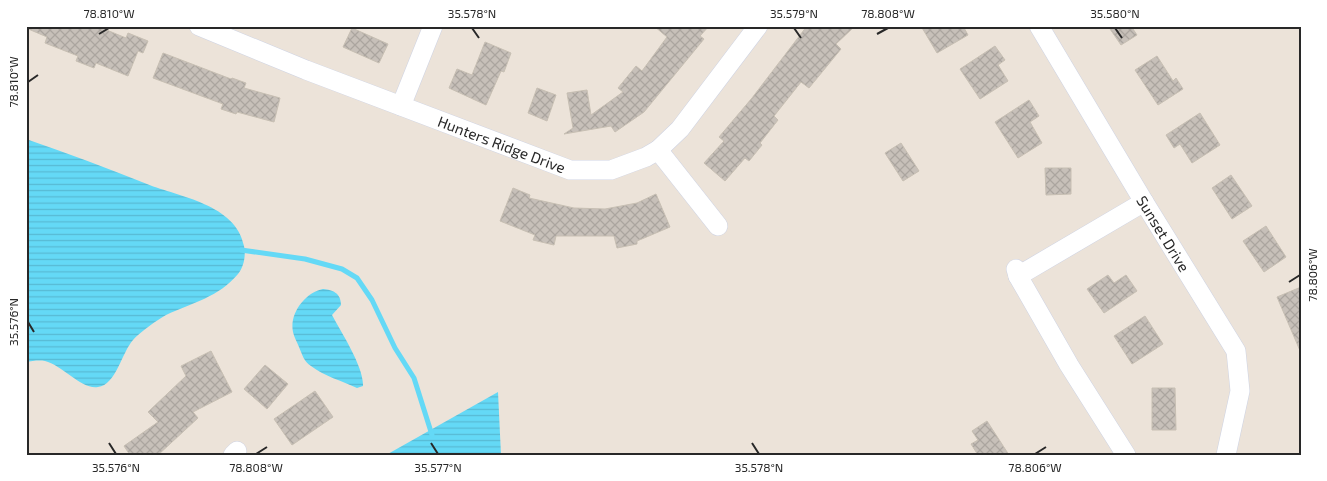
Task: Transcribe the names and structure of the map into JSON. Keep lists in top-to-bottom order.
{
  "streets": {
    "street": ["Hunters Ridge Drive", "Sunset Drive"]
  },
  "coordinates": [
    "78.810°W",
    "35.578°N",
    "35.579°N",
    "78.808°W",
    "35.580°N",
    "78.806°W",
    "35.576°N",
    "35.577°N"
  ]
}
